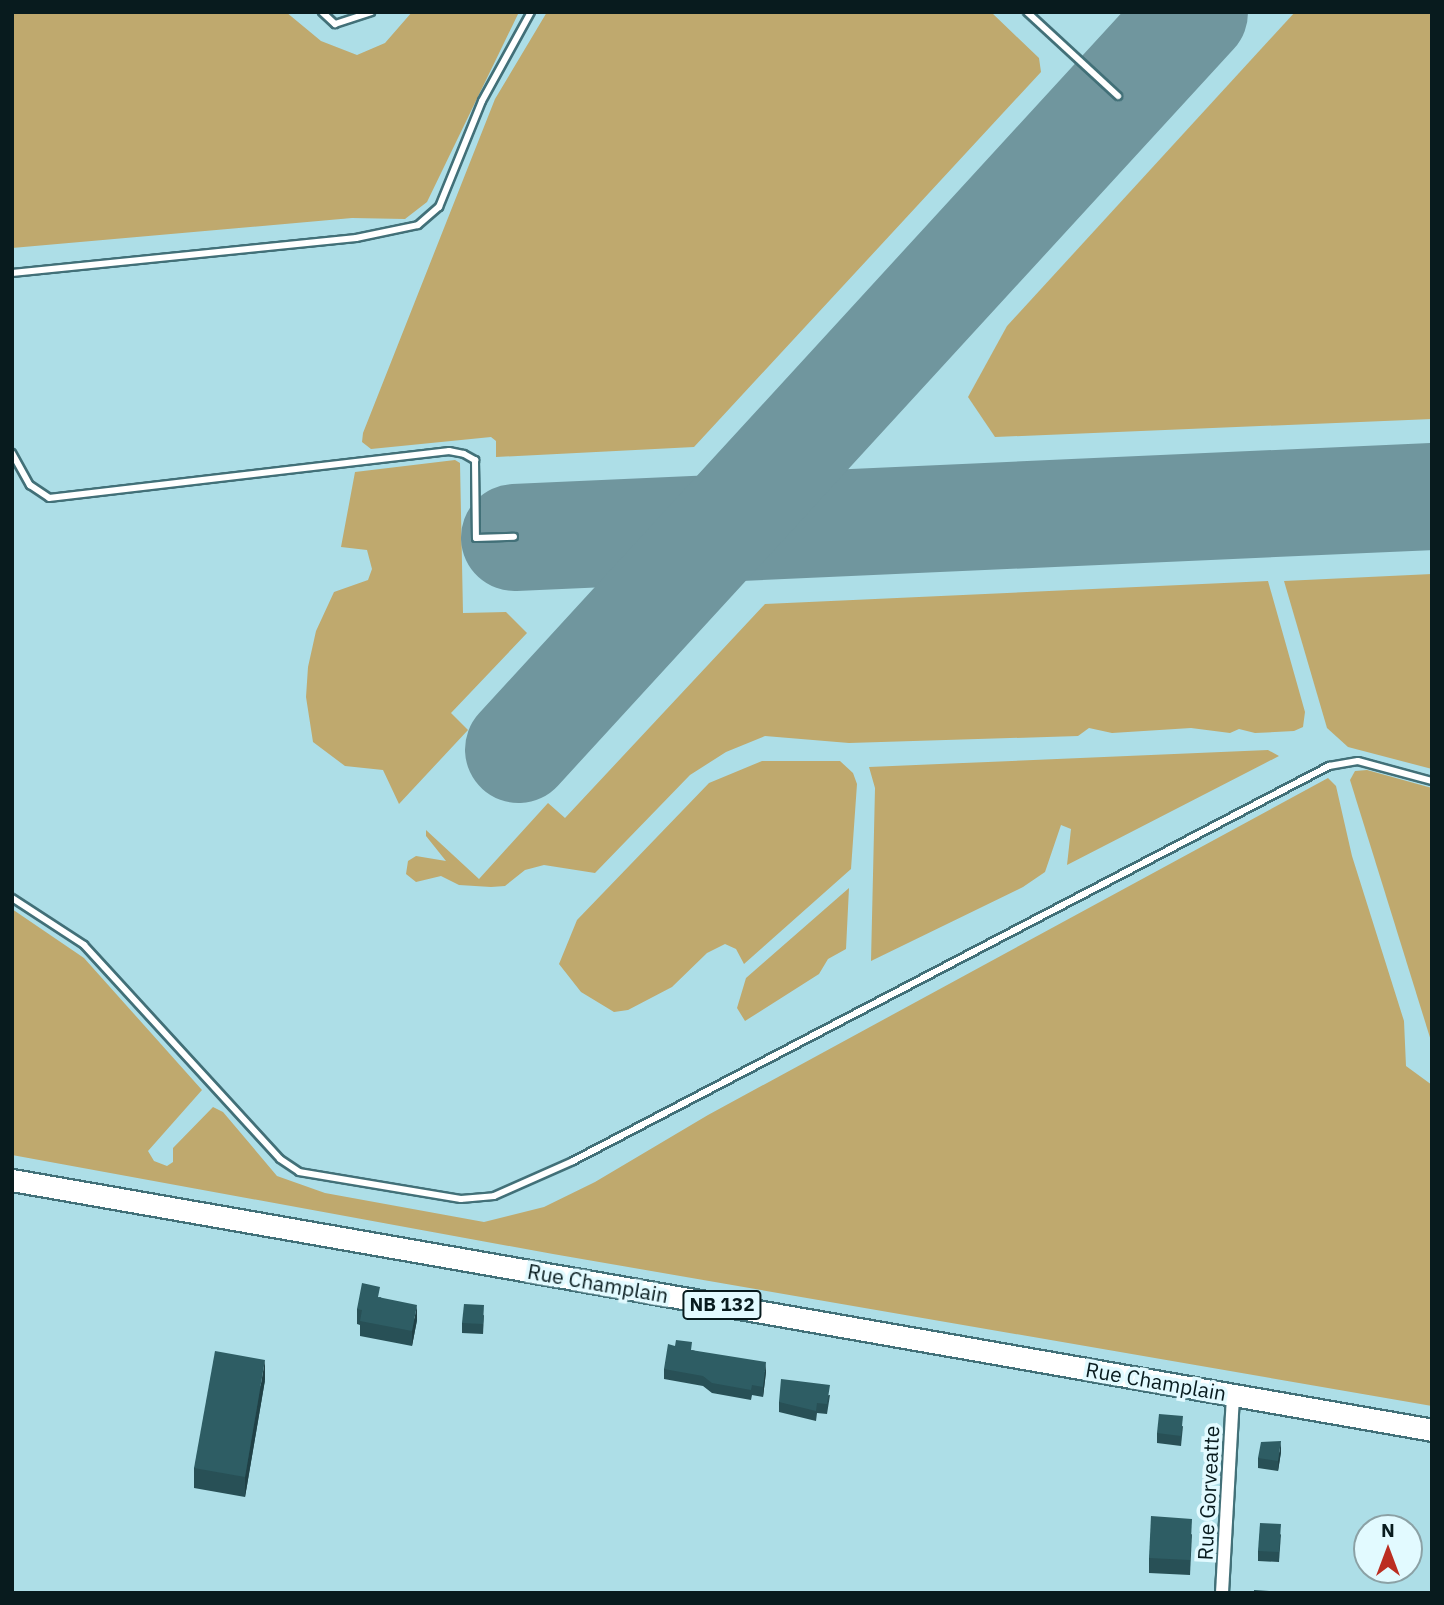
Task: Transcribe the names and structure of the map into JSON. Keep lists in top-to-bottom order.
{
  "streets": {
    "main road": ["Rue Champlain", "NB 132"],
    "street": ["Rue Gorveatte"]
  },
  "crossings": [
    ["Rue Champlain", "Rue Gorveatte"]
  ],
  "north": "top"
}
